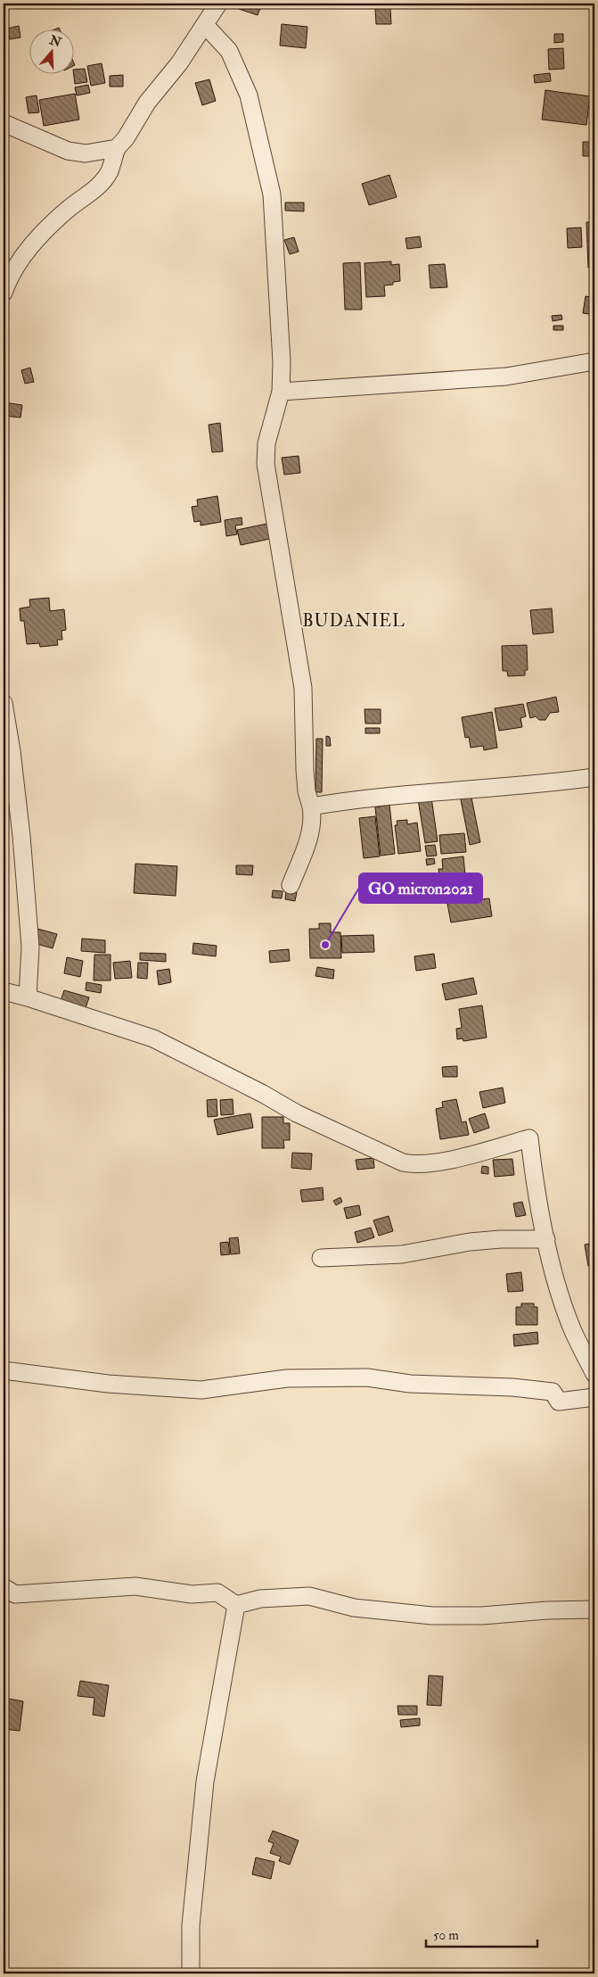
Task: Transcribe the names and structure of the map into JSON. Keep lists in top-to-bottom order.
{
  "districts": ["BUDANIEL"],
  "places": ["GO micron2021"],
  "scale_bar": "50 m",
  "north": "top"
}
